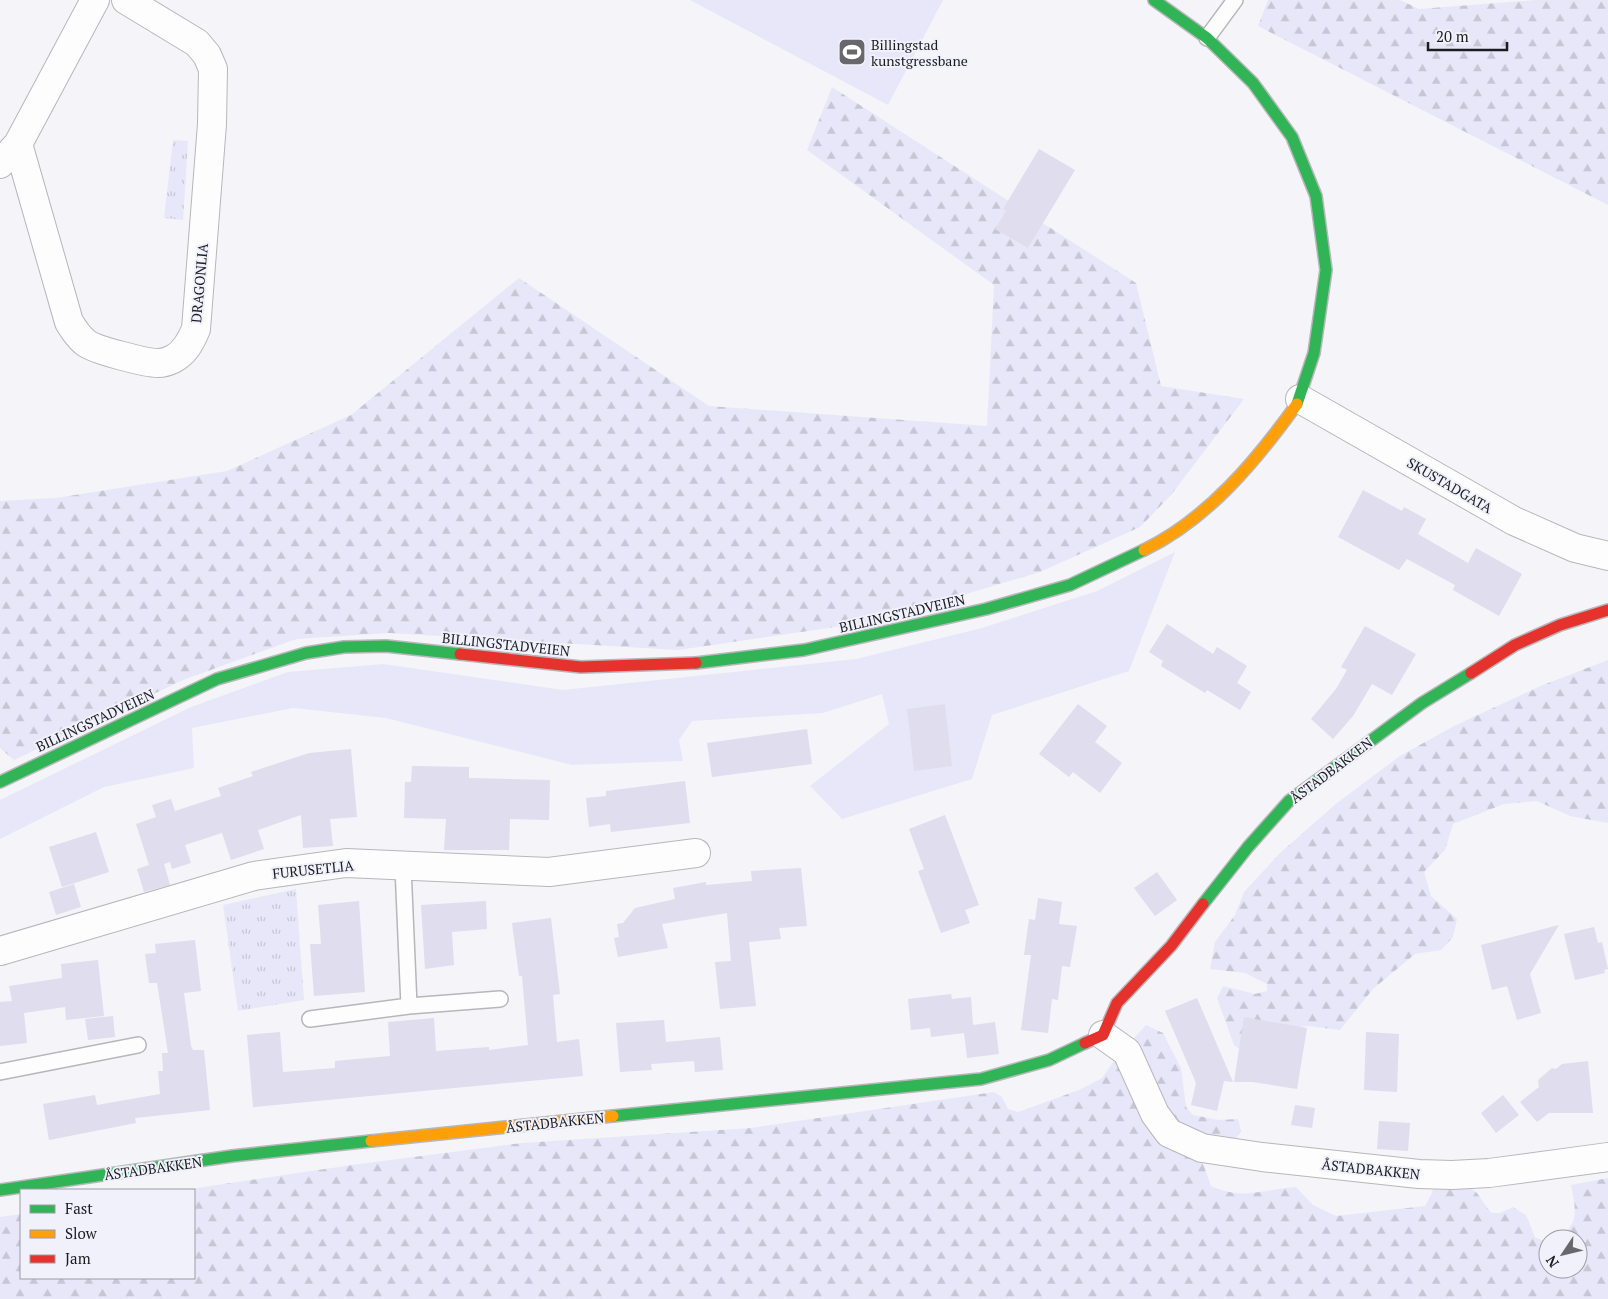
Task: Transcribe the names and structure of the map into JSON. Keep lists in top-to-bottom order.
{
  "streets": {
    "main road": ["BILLINGSTADVEIEN", "ÅSTADBAKKEN"],
    "street": ["DRAGONLIA", "SKUSTADGATA", "FURUSETLIA"]
  },
  "crossings": [
    ["SKUSTADGATA", "BILLINGSTADVEIEN"]
  ],
  "places": {
    "sports": ["Billingstad kunstgressbane"]
  },
  "legend": ["Fast", "Slow", "Jam"],
  "scale_bar": "20 m",
  "north": "bottom left"
}
